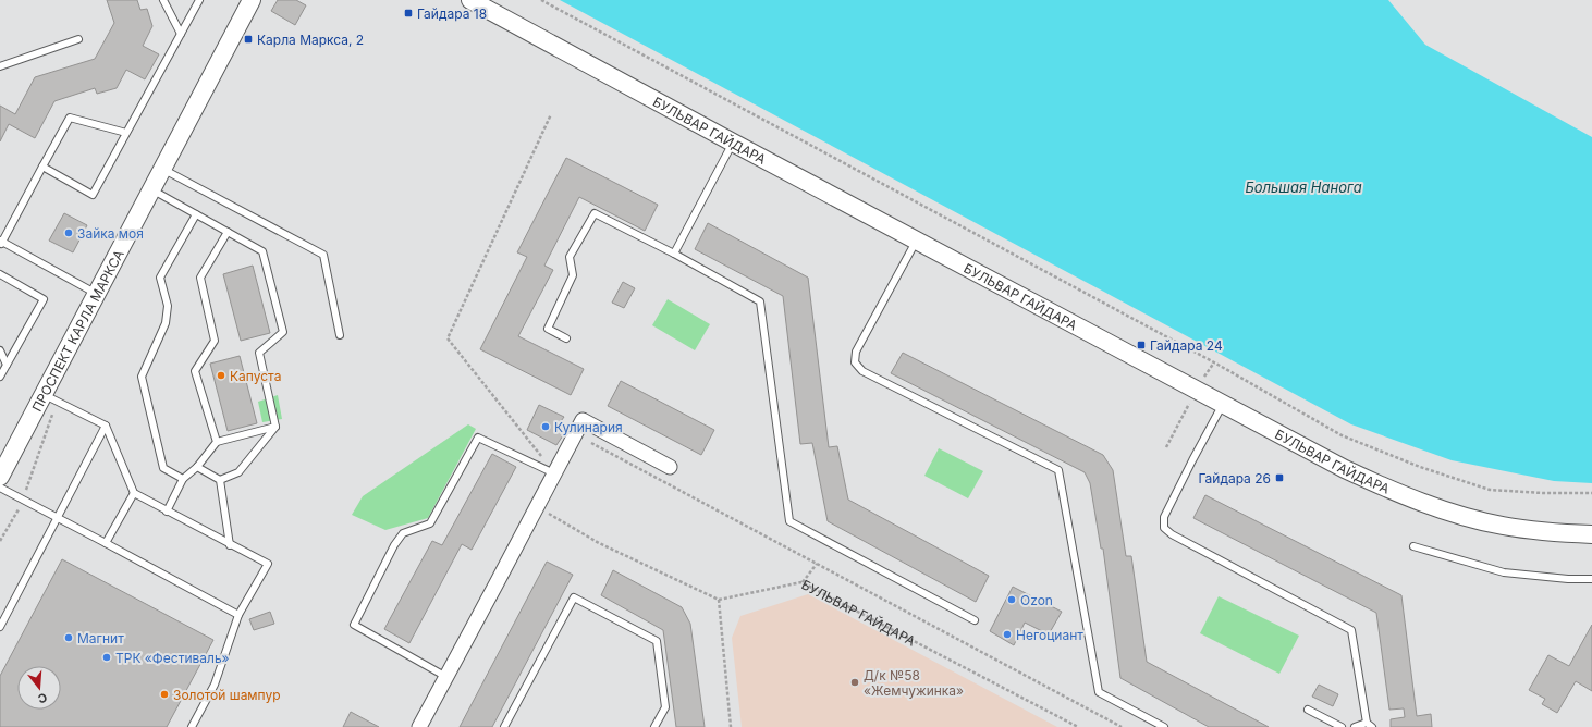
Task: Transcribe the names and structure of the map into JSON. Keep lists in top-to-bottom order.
{
  "streets": {
    "street": ["БУЛЬВАР ГАЙДАРА", "ПРОСПЕКТ КАРЛА МАРКСА"]
  },
  "water": ["Большая Нанога"],
  "places": {
    "transit": [
      "Гайдара 18",
      "Карла Маркса, 2",
      "Гайдара 24",
      "Гайдара 26"
    ],
    "other": [
      "Зайка моя",
      "Капуста",
      "Кулинария",
      "Ozon",
      "Негоциант",
      "Магнит",
      "ТРК «Фестиваль»",
      "Д/к №58 «Жемчужинка»",
      "Золотой шампур"
    ]
  },
  "north": "bottom"
}
